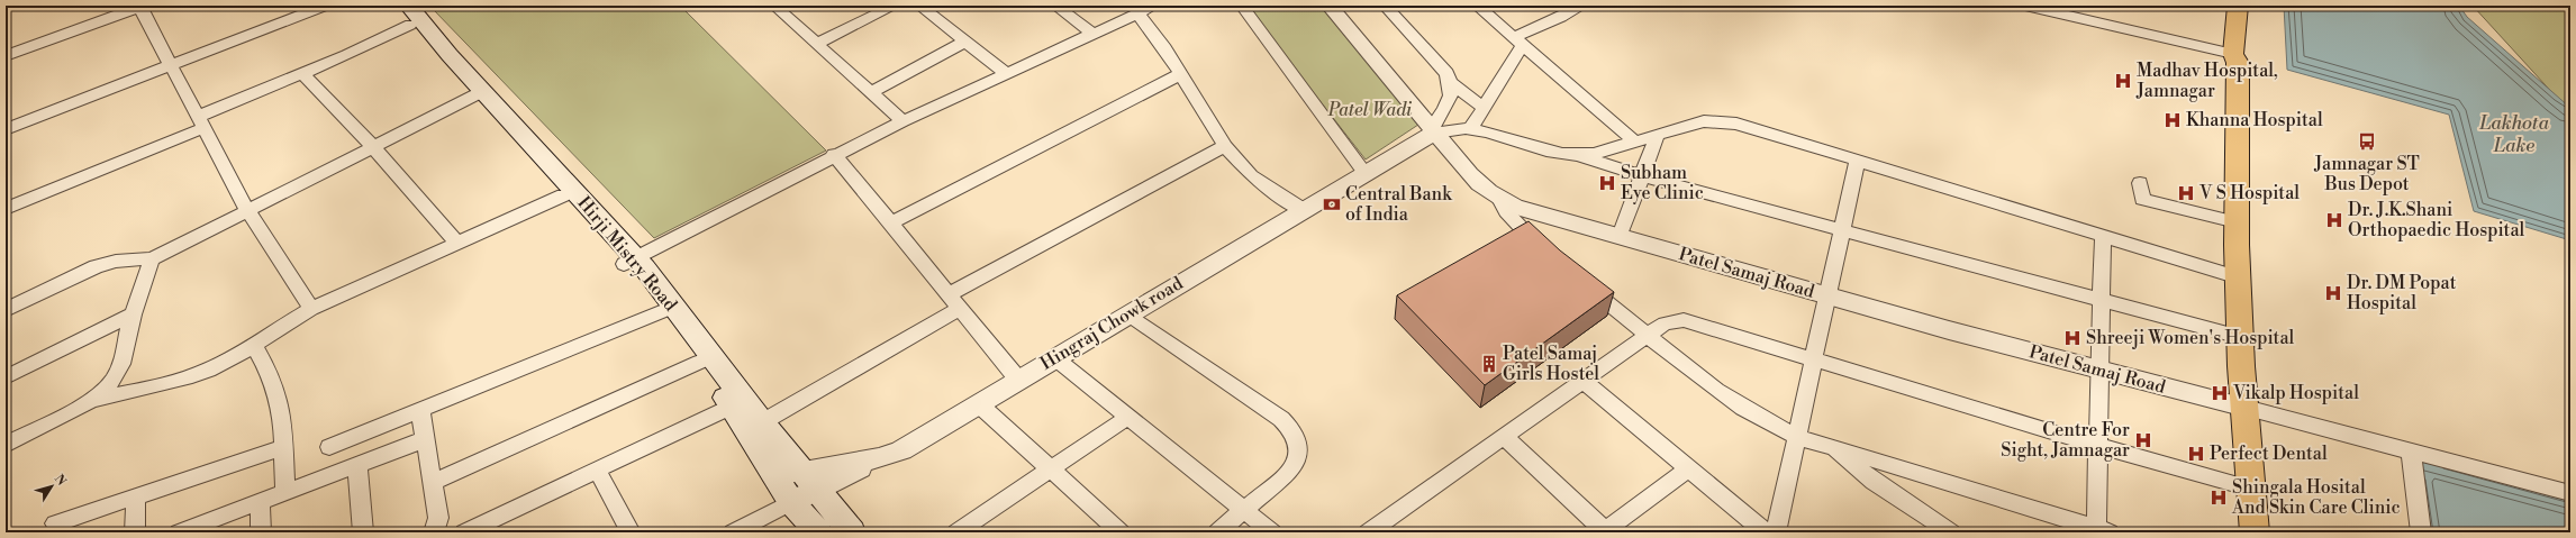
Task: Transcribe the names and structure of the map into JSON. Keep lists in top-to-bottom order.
{
  "streets": {
    "main road": ["Hirji Mistry Road"],
    "street": ["Patel Samaj Road", "Hingraj Chowk road"]
  },
  "crossings": [
    ["Hirji Mistry Road", "Hingraj Chowk road"],
    ["Patel Samaj Road", "Hingraj Chowk road"]
  ],
  "water": ["Lakhota Lake"],
  "parks": ["Patel Wadi"],
  "places": {
    "hospital": [
      "Madhav Hospital, Jamnagar",
      "Khanna Hospital",
      "Subham Eye Clinic",
      "V S Hospital",
      "Dr. J.K.Shani Orthopaedic Hospital",
      "Dr. DM Popat Hospital",
      "Shreeji Women's Hospital",
      "Vikalp Hospital",
      "Centre For Sight, Jamnagar",
      "Perfect Dental",
      "Shingala Hosital And Skin Care Clinic"
    ],
    "bus stop": ["Jamnagar ST Bus Depot"],
    "bank": ["Central Bank of India"],
    "building": ["Patel Samaj Girls Hostel"]
  },
  "north": "top right"
}
